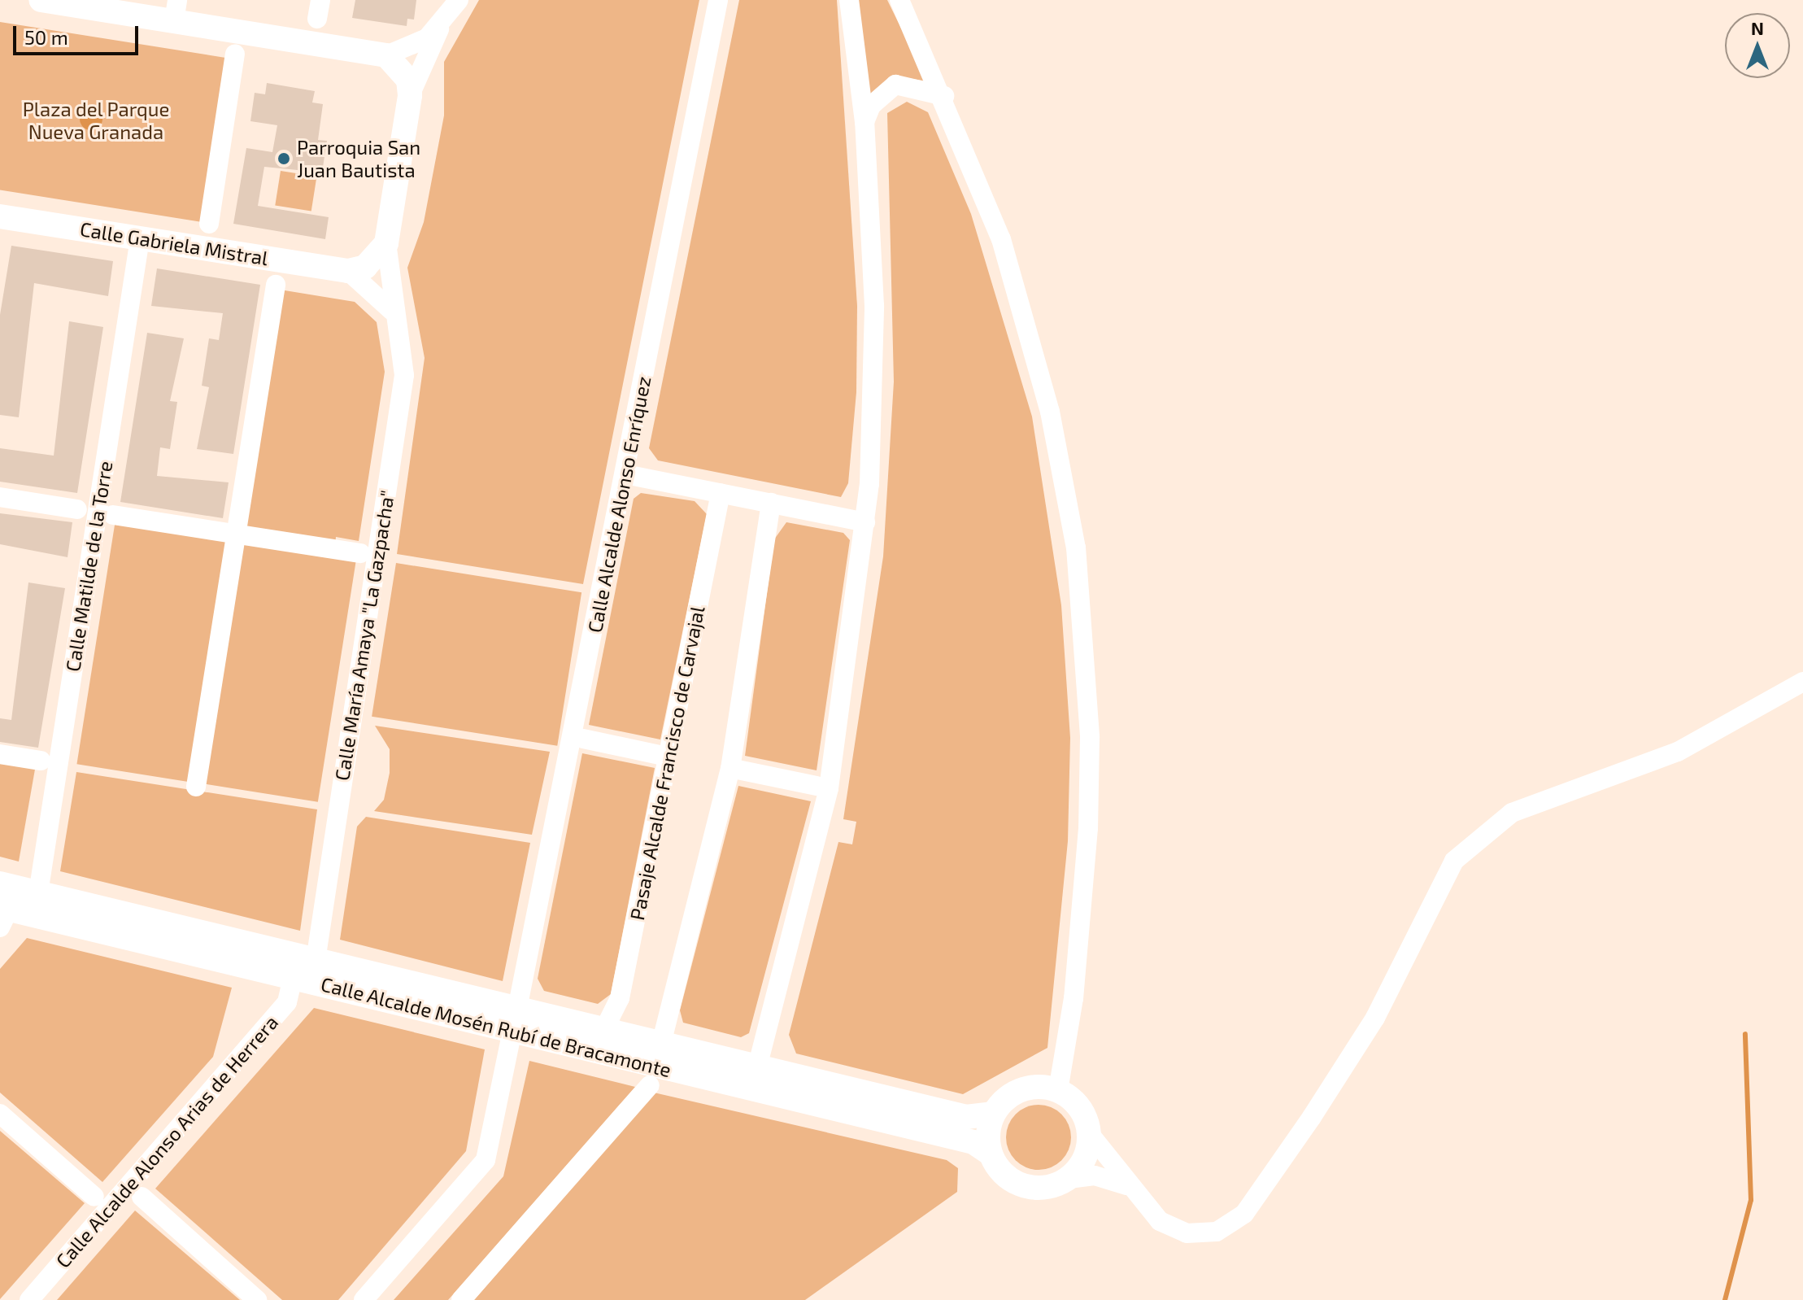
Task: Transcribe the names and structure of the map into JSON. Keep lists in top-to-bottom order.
{
  "streets": {
    "main road": ["Calle Gabriela Mistral", "Calle Alcalde Mosén Rubí de Bracamonte"],
    "street": [
      "Calle Alcalde Alonso Enríquez",
      "Calle Matilde de la Torre",
      "Calle María Amaya \"La Gazpacha\"",
      "Pasaje Alcalde Francisco de Carvajal",
      "Calle Alcalde Alonso Arias de Herrera"
    ]
  },
  "crossings": [
    ["Calle Gabriela Mistral", "Calle Matilde de la Torre"],
    ["Calle Alcalde Alonso Enríquez", "Calle Alcalde Mosén Rubí de Bracamonte"],
    ["Calle Matilde de la Torre", "Calle Alcalde Mosén Rubí de Bracamonte"],
    ["Calle María Amaya \"La Gazpacha\"", "Calle Alcalde Mosén Rubí de Bracamonte"],
    ["Pasaje Alcalde Francisco de Carvajal", "Calle Alcalde Mosén Rubí de Bracamonte"],
    ["Calle Alcalde Mosén Rubí de Bracamonte", "Calle Alcalde Alonso Arias de Herrera"]
  ],
  "parks": ["Plaza del Parque Nueva Granada"],
  "places": ["Parroquia San Juan Bautista"],
  "scale_bar": "50 m",
  "north": "top"
}
